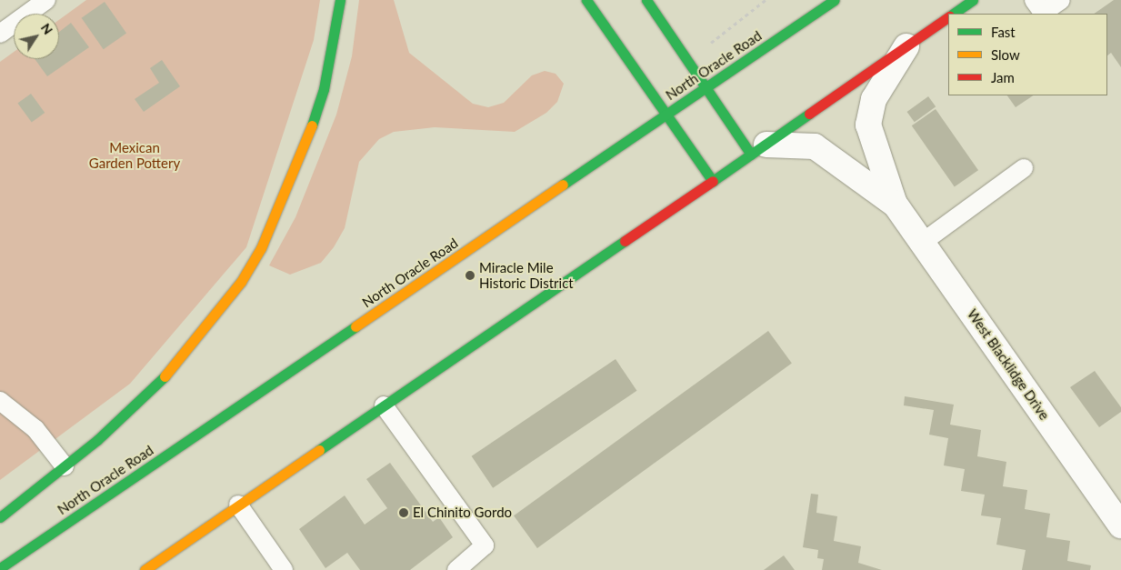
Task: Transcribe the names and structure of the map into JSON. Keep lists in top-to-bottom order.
{
  "streets": {
    "main road": ["North Oracle Road"],
    "street": ["West Blacklidge Drive"]
  },
  "parks": ["Mexican Garden Pottery"],
  "places": ["Miracle Mile Historic District", "El Chinito Gordo"],
  "legend": ["Fast", "Slow", "Jam"],
  "north": "top right"
}
